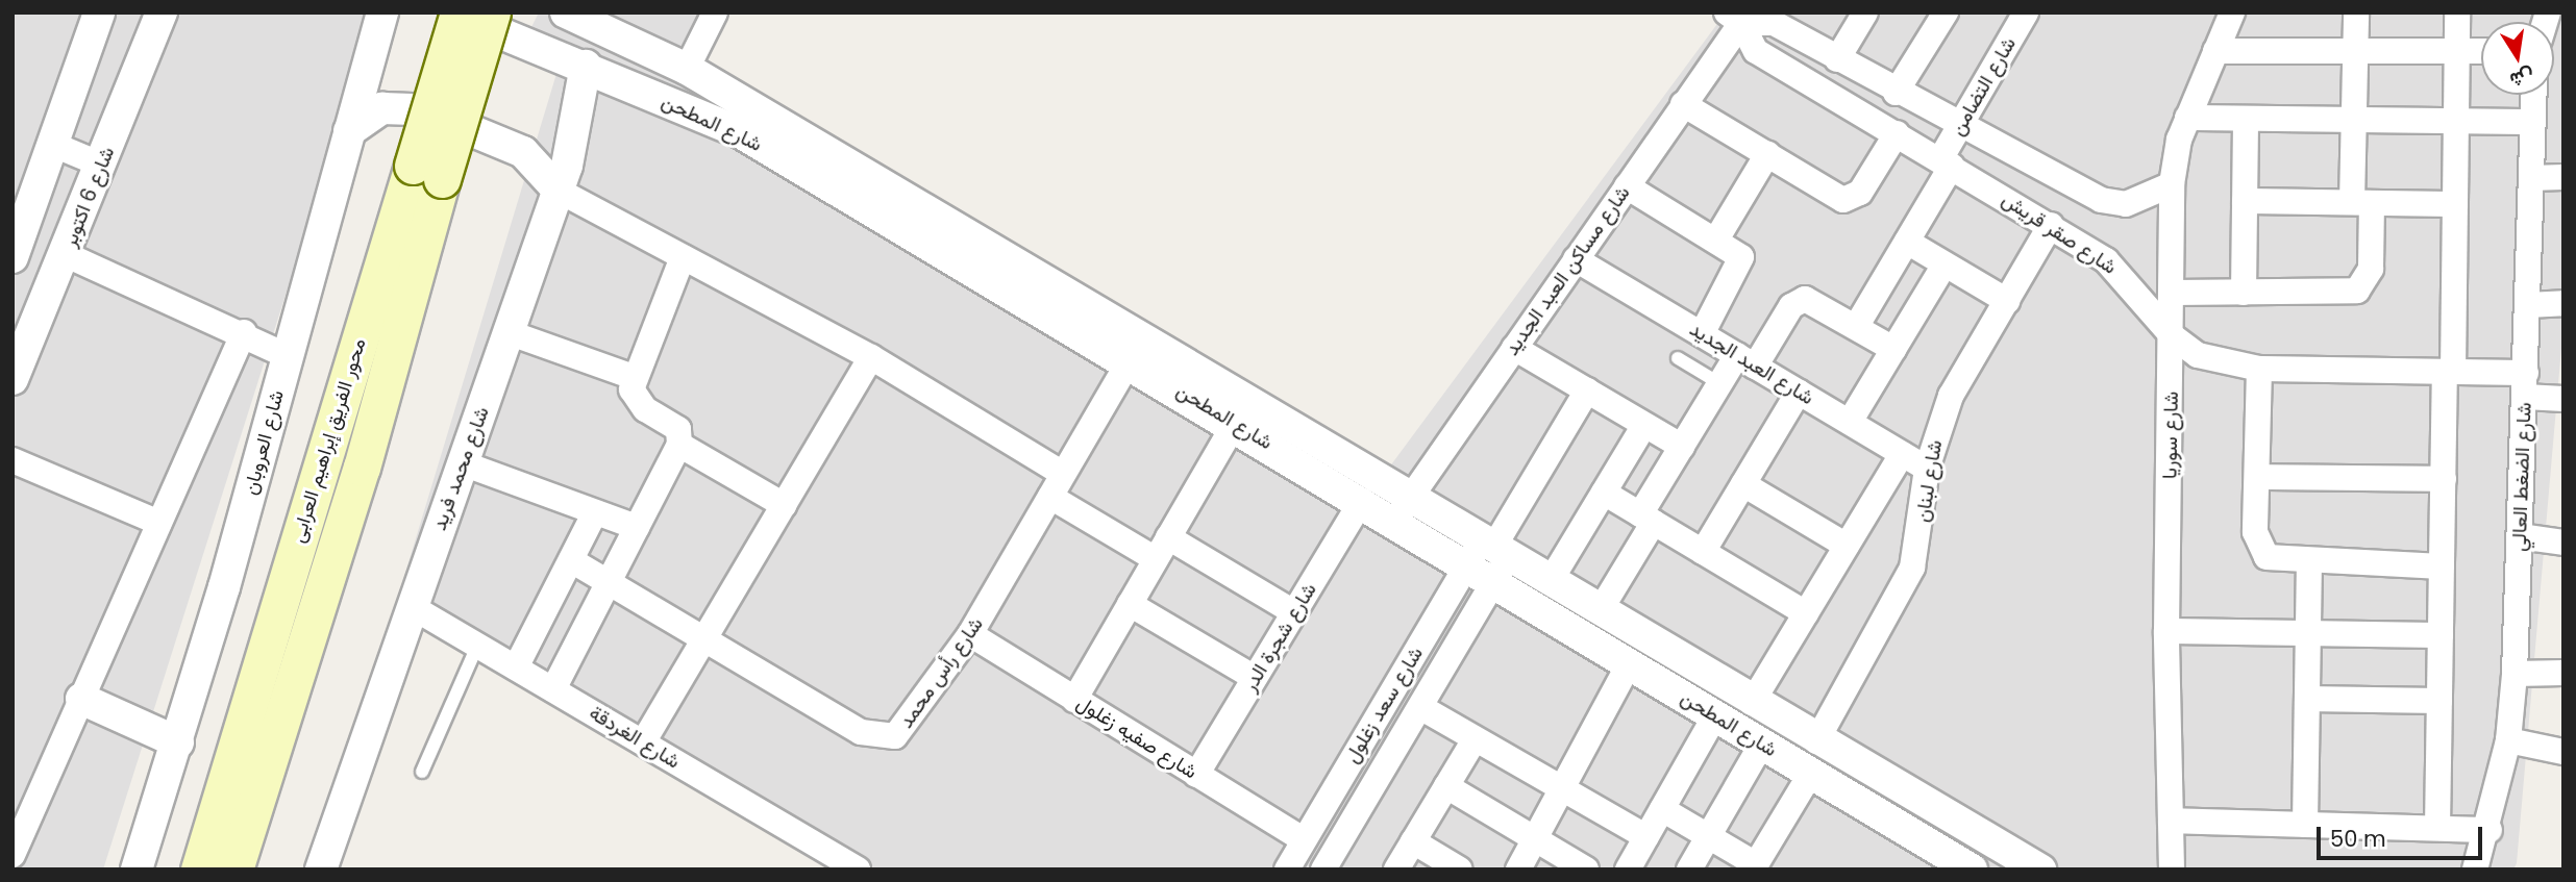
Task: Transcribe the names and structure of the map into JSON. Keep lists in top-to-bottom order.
{
  "streets": {
    "main road": ["محور الفريق إبراهيم العرابى"],
    "street": [
      "شارع التضامن",
      "شارع المطحن",
      "شارع 6 اكتوبر",
      "شارع صقر قريش",
      "شارع مساكن العبد الجديد",
      "شارع العبد الجديد",
      "شارع سوريا",
      "شارع العروبان",
      "شارع محمد فريد",
      "شارع الضغط العالي",
      "شارع لبنان",
      "شارع شجرة الدر",
      "شارع رأس محمد",
      "شارع سعد زغلول",
      "شارع الغردقة",
      "شارع صفيه زغلول"
    ]
  },
  "crossings": [
    ["شارع التضامن", "شارع صقر قريش"],
    ["شارع المطحن", "شارع مساكن العبد الجديد"],
    ["شارع المطحن", "شارع محمد فريد"],
    ["شارع المطحن", "شارع لبنان"],
    ["شارع المطحن", "شارع شجرة الدر"],
    ["شارع المطحن", "شارع رأس محمد"],
    ["شارع المطحن", "شارع سعد زغلول"],
    ["شارع صقر قريش", "شارع مساكن العبد الجديد"],
    ["شارع صقر قريش", "شارع سوريا"],
    ["شارع صقر قريش", "شارع الضغط العالي"],
    ["شارع صقر قريش", "شارع لبنان"],
    ["شارع مساكن العبد الجديد", "شارع العبد الجديد"],
    ["شارع العبد الجديد", "شارع لبنان"],
    ["شارع محمد فريد", "شارع الغردقة"],
    ["شارع شجرة الدر", "شارع صفيه زغلول"],
    ["شارع رأس محمد", "شارع صفيه زغلول"],
    ["شارع سعد زغلول", "شارع صفيه زغلول"]
  ],
  "scale_bar": "50 m",
  "north": "bottom"
}
